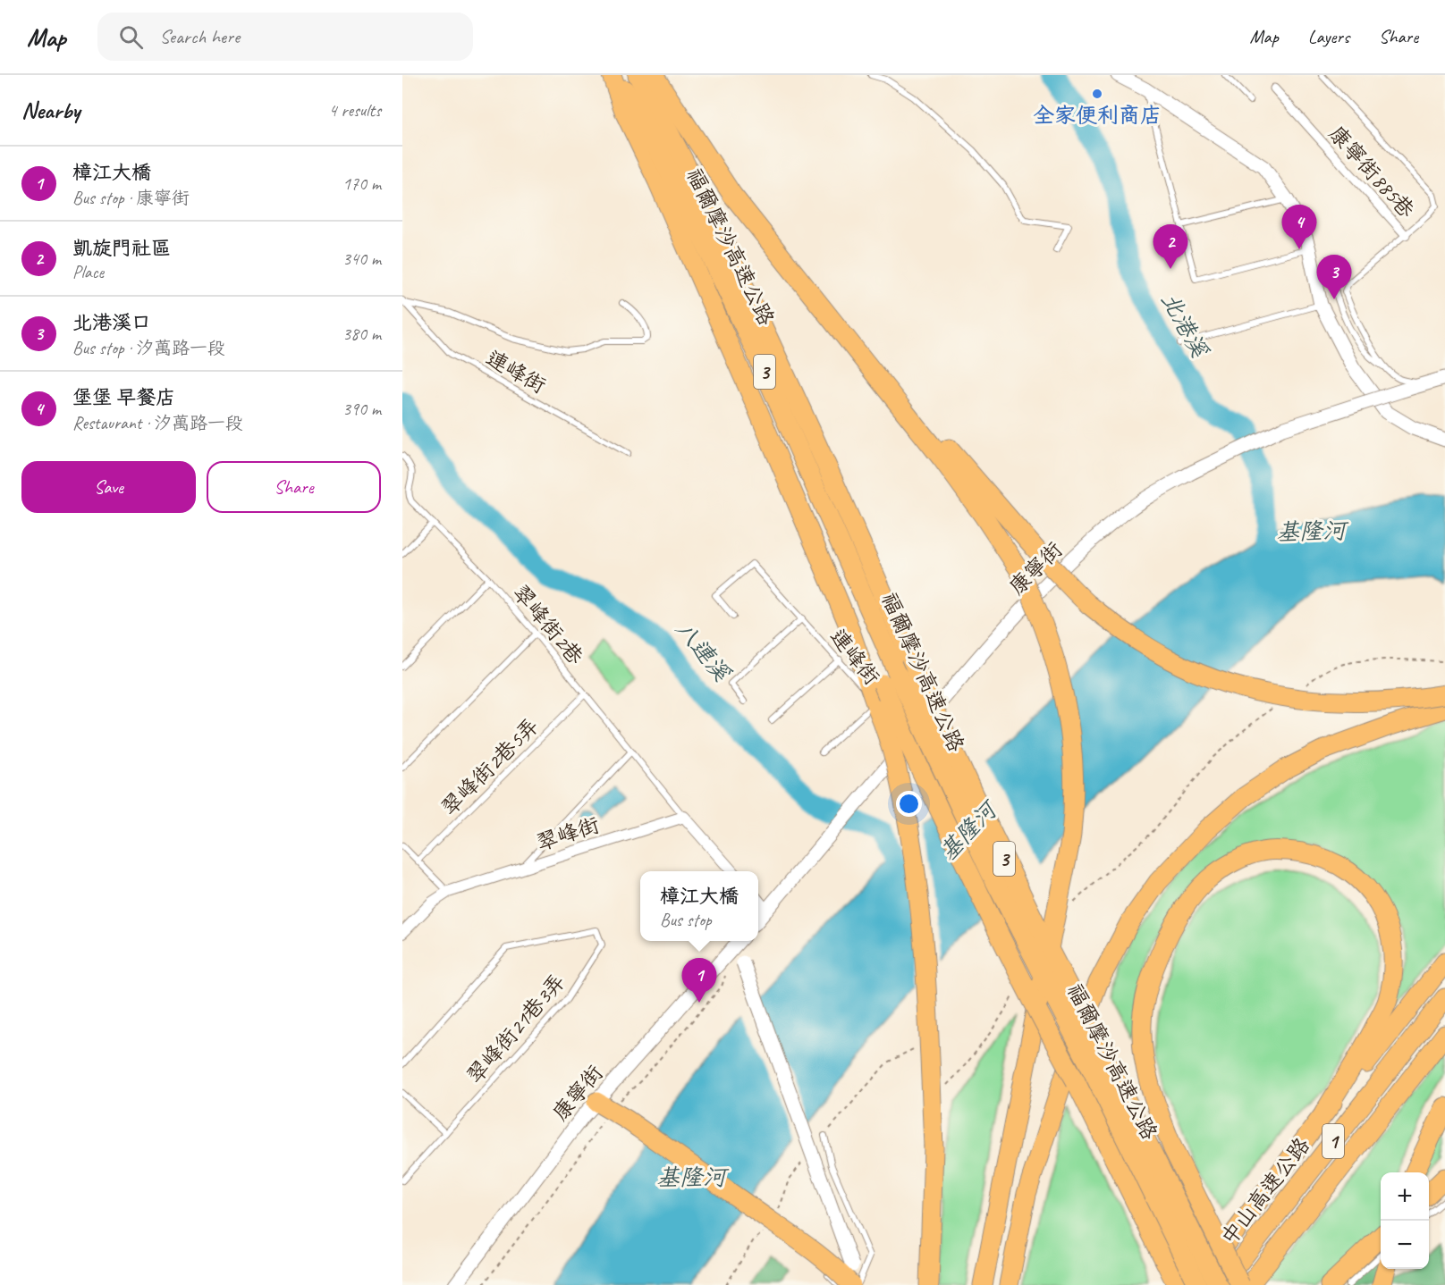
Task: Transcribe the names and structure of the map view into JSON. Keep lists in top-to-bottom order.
{
  "streets": {
    "highway": [
      "福爾摩沙高速公路",
      "3",
      "1",
      "中山高速公路"
    ],
    "street": ["康寧街885巷", "康寧街", "翠峰街"],
    "lane": [
      "連峰街",
      "翠峰街2巷",
      "翠峰街2巷5弄",
      "翠峰街21巷3弄"
    ]
  },
  "crossings": [
    ["福爾摩沙高速公路", "中山高速公路"],
    ["連峰街", "康寧街"],
    ["翠峰街2巷", "翠峰街2巷5弄"],
    ["翠峰街2巷", "翠峰街"]
  ],
  "water": ["北港溪", "基隆河", "八連溪"],
  "places": ["全家便利商店"],
  "page": {
    "header": "Map",
    "search": "Search here",
    "nav": ["Map", "Layers", "Share"],
    "heading": ["Nearby", "4 results"],
    "list": [
      {
        "mark": "1",
        "name": "樟江大橋",
        "note": "Bus stop · 康寧街",
        "value": "170 m"
      },
      {
        "mark": "2",
        "name": "凱旋門社區",
        "note": "Place",
        "value": "340 m"
      },
      {
        "mark": "3",
        "name": "北港溪口",
        "note": "Bus stop · 汐萬路一段",
        "value": "380 m"
      },
      {
        "mark": "4",
        "name": "堡堡 早餐店",
        "note": "Restaurant · 汐萬路一段",
        "value": "390 m"
      }
    ],
    "pins": [
      "4",
      "2",
      "3",
      "1"
    ],
    "buttons": ["Save", "Share"],
    "popup": ["樟江大橋", "Bus stop"],
    "map_buttons": ["+", "−"]
  }
}
